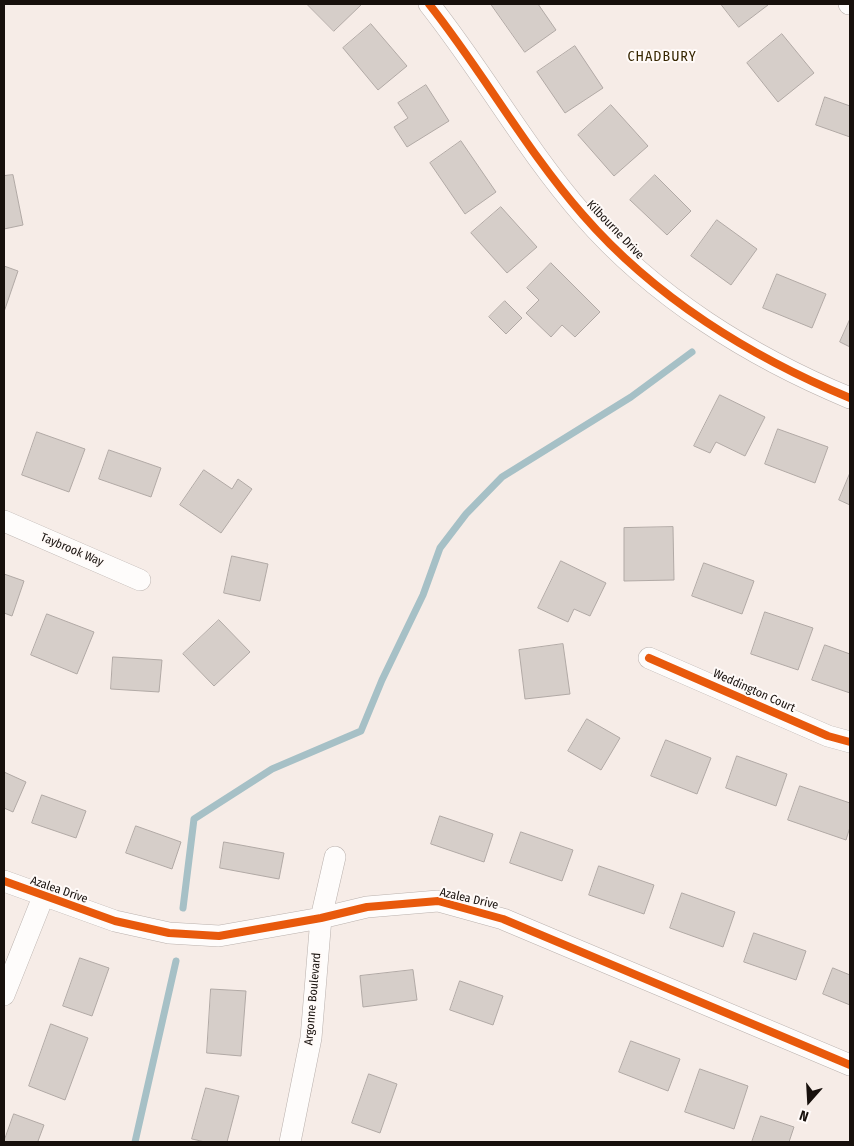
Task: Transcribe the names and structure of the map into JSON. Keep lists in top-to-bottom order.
{
  "streets": {
    "street": [
      "Kilbourne Drive",
      "Taybrook Way",
      "Weddington Court",
      "Azalea Drive",
      "Argonne Boulevard"
    ]
  },
  "crossings": [
    ["Azalea Drive", "Argonne Boulevard"]
  ],
  "districts": ["CHADBURY"],
  "north": "bottom"
}
